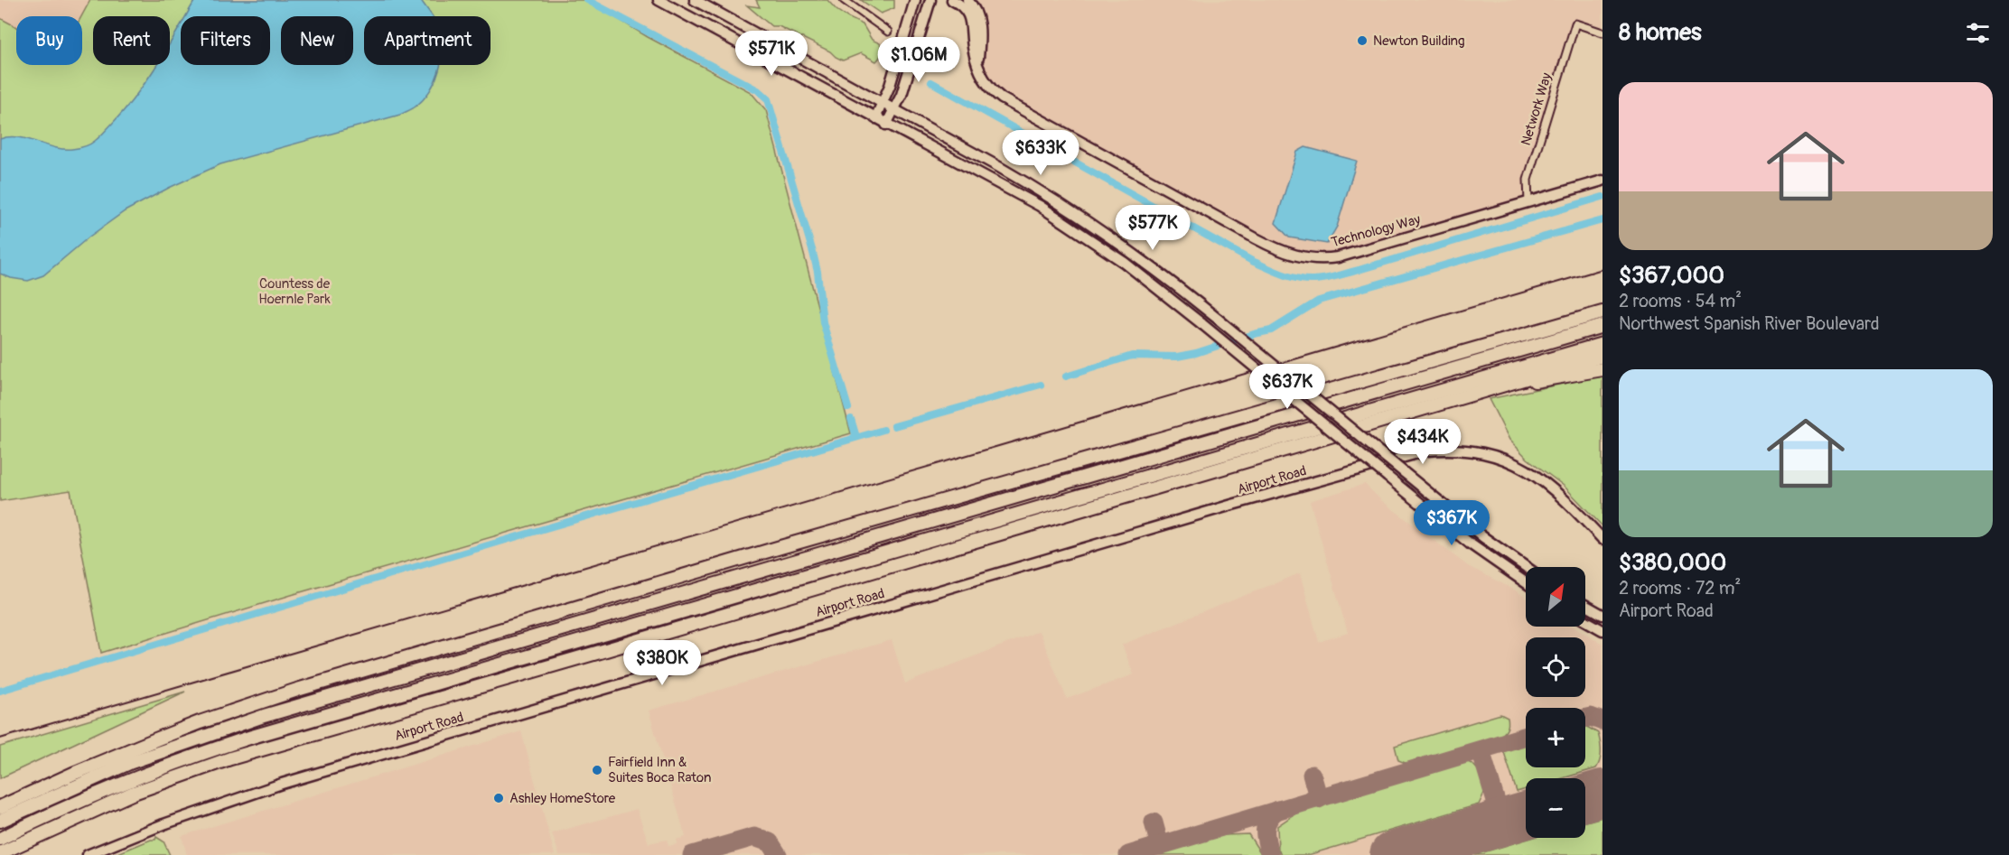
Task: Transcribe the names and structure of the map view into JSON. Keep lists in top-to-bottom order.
{
  "streets": {
    "street": ["Network Way", "Technology Way", "Airport Road"]
  },
  "crossings": [
    ["Network Way", "Technology Way"]
  ],
  "parks": ["Countess de Hoernle Park"],
  "places": ["Newton Building", "Fairfield Inn & Suites Boca Raton", "Ashley HomeStore"],
  "north": "top right",
  "page": {
    "heading": "8 homes",
    "chip": [
      "Buy",
      "Rent",
      "Filters",
      "New",
      "Apartment"
    ],
    "price": [
      "$571K",
      "$1.06M",
      "$633K",
      "$577K",
      "$637K",
      "$434K",
      "$367K",
      "$380K"
    ],
    "list": [
      {
        "name": "$367,000",
        "note": "2 rooms · 54 m² · Northwest Spanish River Boulevard"
      },
      {
        "name": "$380,000",
        "note": "2 rooms · 72 m² · Airport Road"
      }
    ],
    "map_buttons": ["+", "−"]
  }
}
